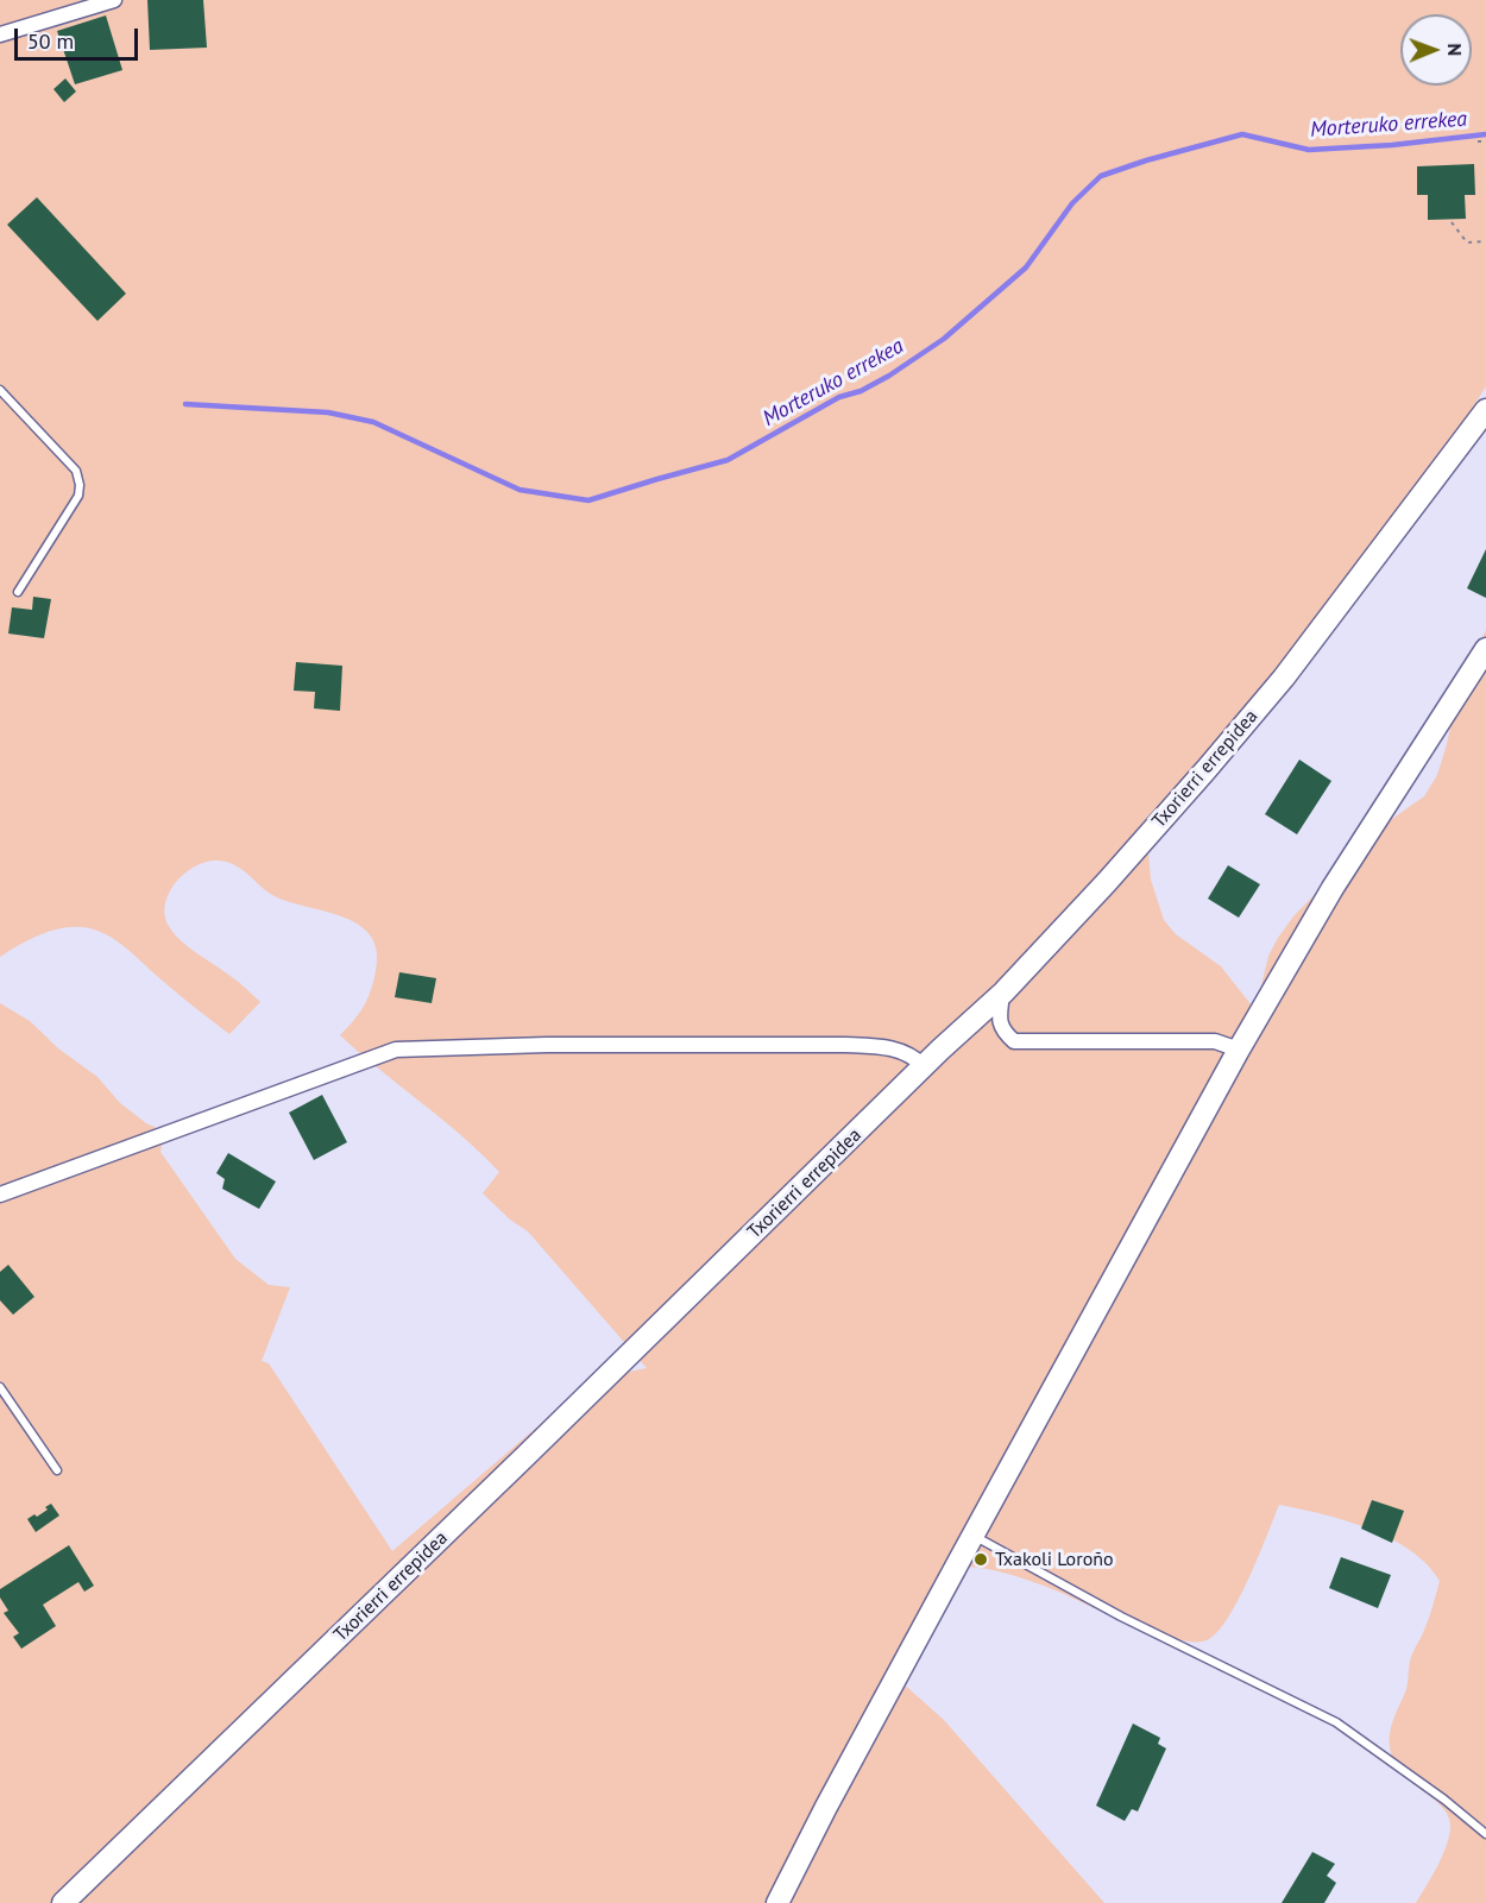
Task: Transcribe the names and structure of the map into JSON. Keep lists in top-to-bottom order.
{
  "streets": {
    "street": ["Txorierri errepidea"]
  },
  "water": ["Morteruko errekea"],
  "places": ["Txakoli Loroño"],
  "scale_bar": "50 m",
  "north": "right"
}
